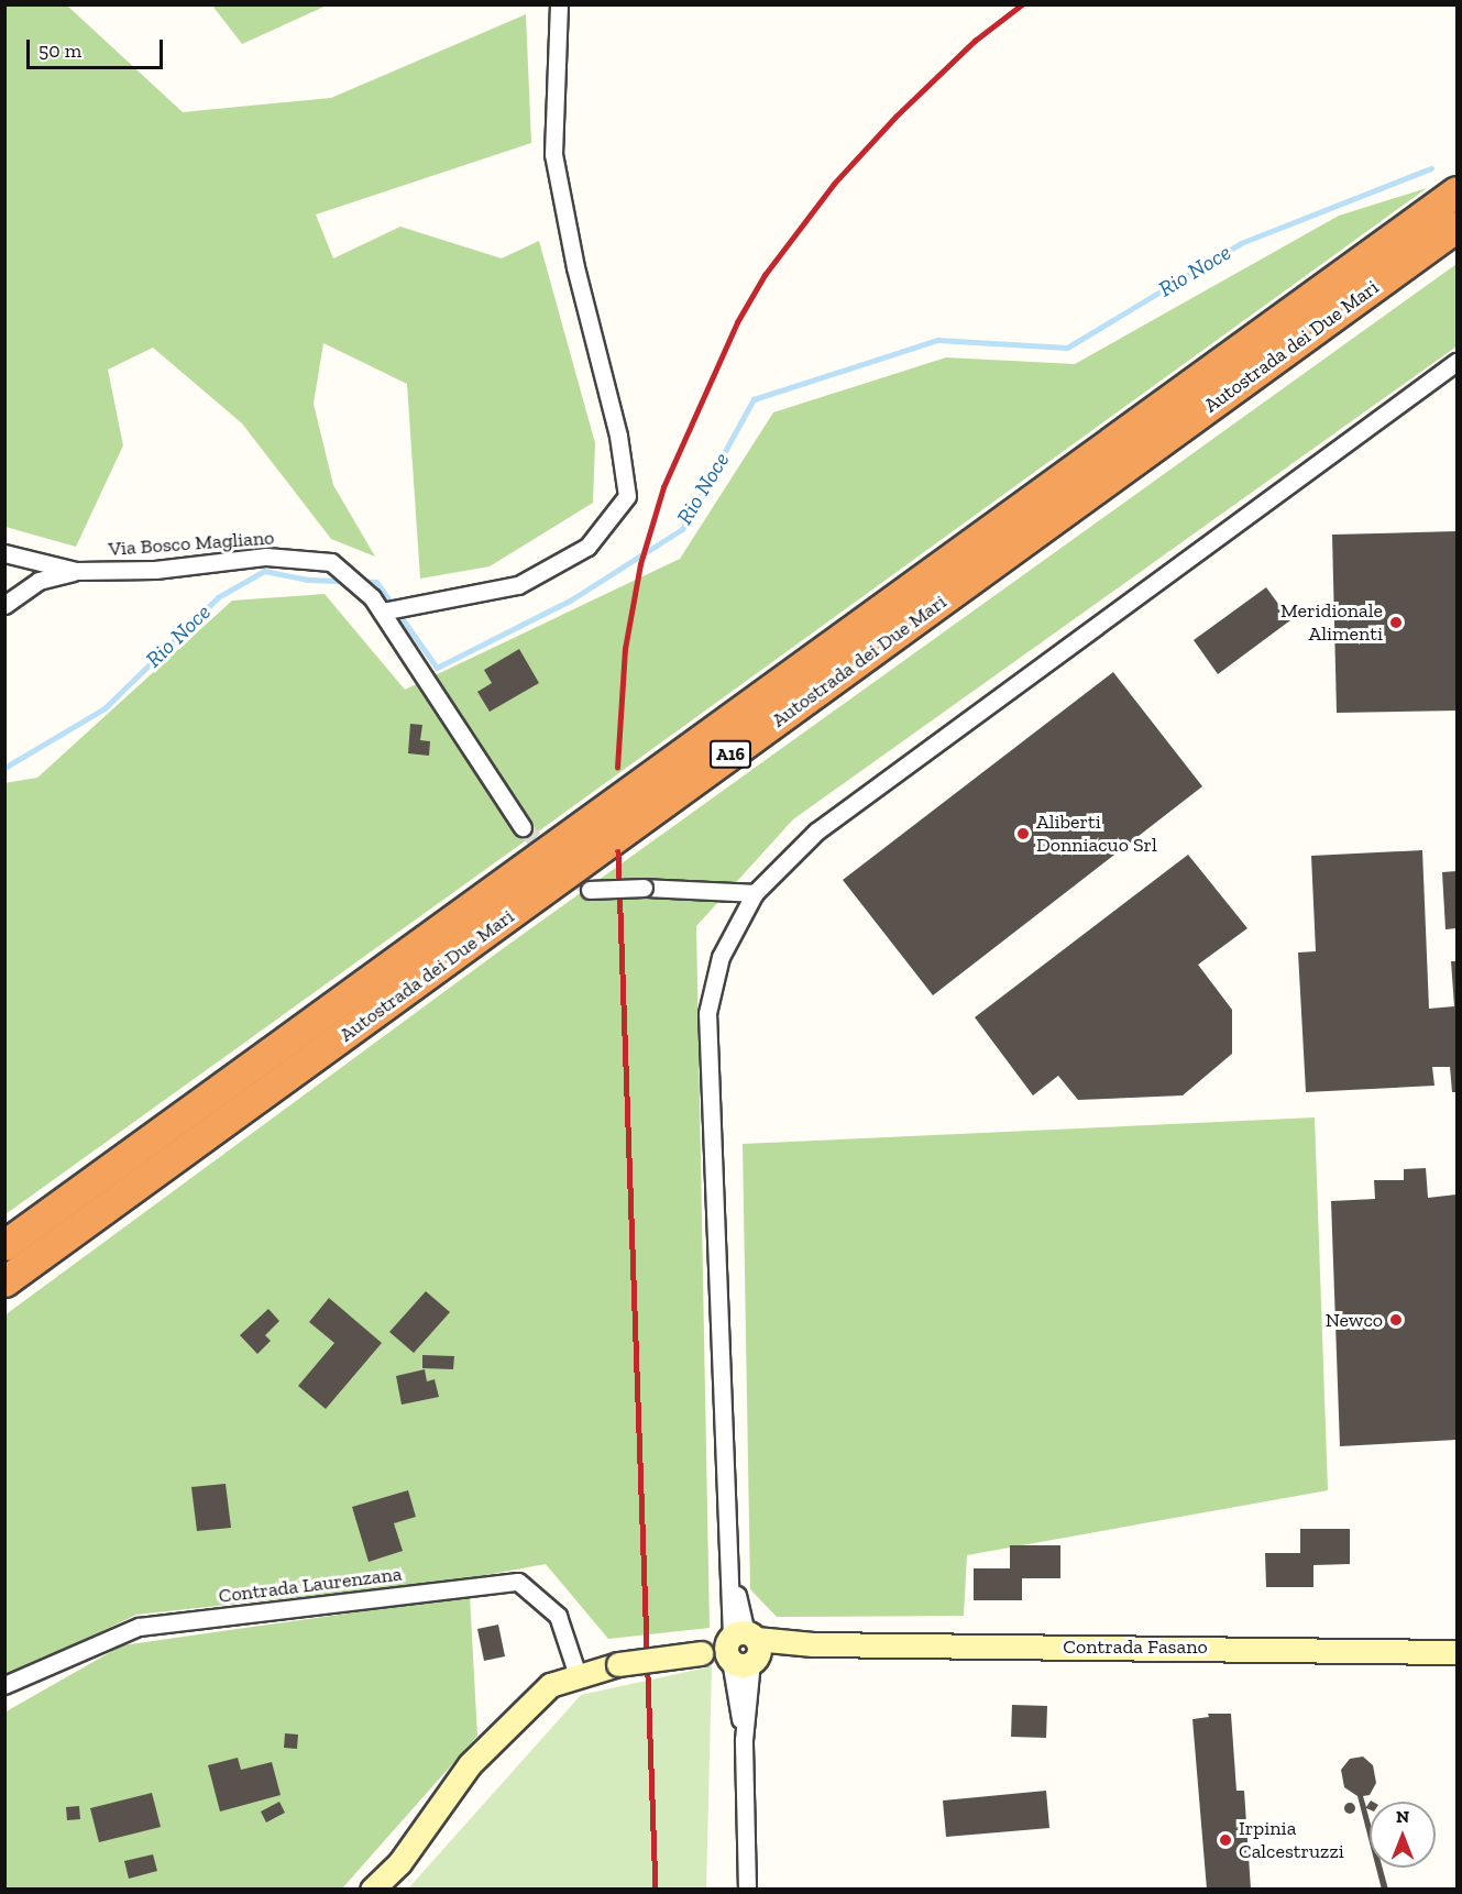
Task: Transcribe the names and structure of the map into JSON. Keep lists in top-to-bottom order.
{
  "streets": {
    "highway": ["Autostrada dei Due Mari", "A16"],
    "main road": ["Contrada Fasano"],
    "street": ["Via Bosco Magliano", "Contrada Laurenzana"]
  },
  "crossings": [
    ["Contrada Laurenzana", "Contrada Fasano"]
  ],
  "water": ["Rio Noce"],
  "places": [
    "Meridionale Alimenti",
    "Aliberti Donniacuo Srl",
    "Newco",
    "Irpinia Calcestruzzi"
  ],
  "scale_bar": "50 m",
  "north": "top"
}
